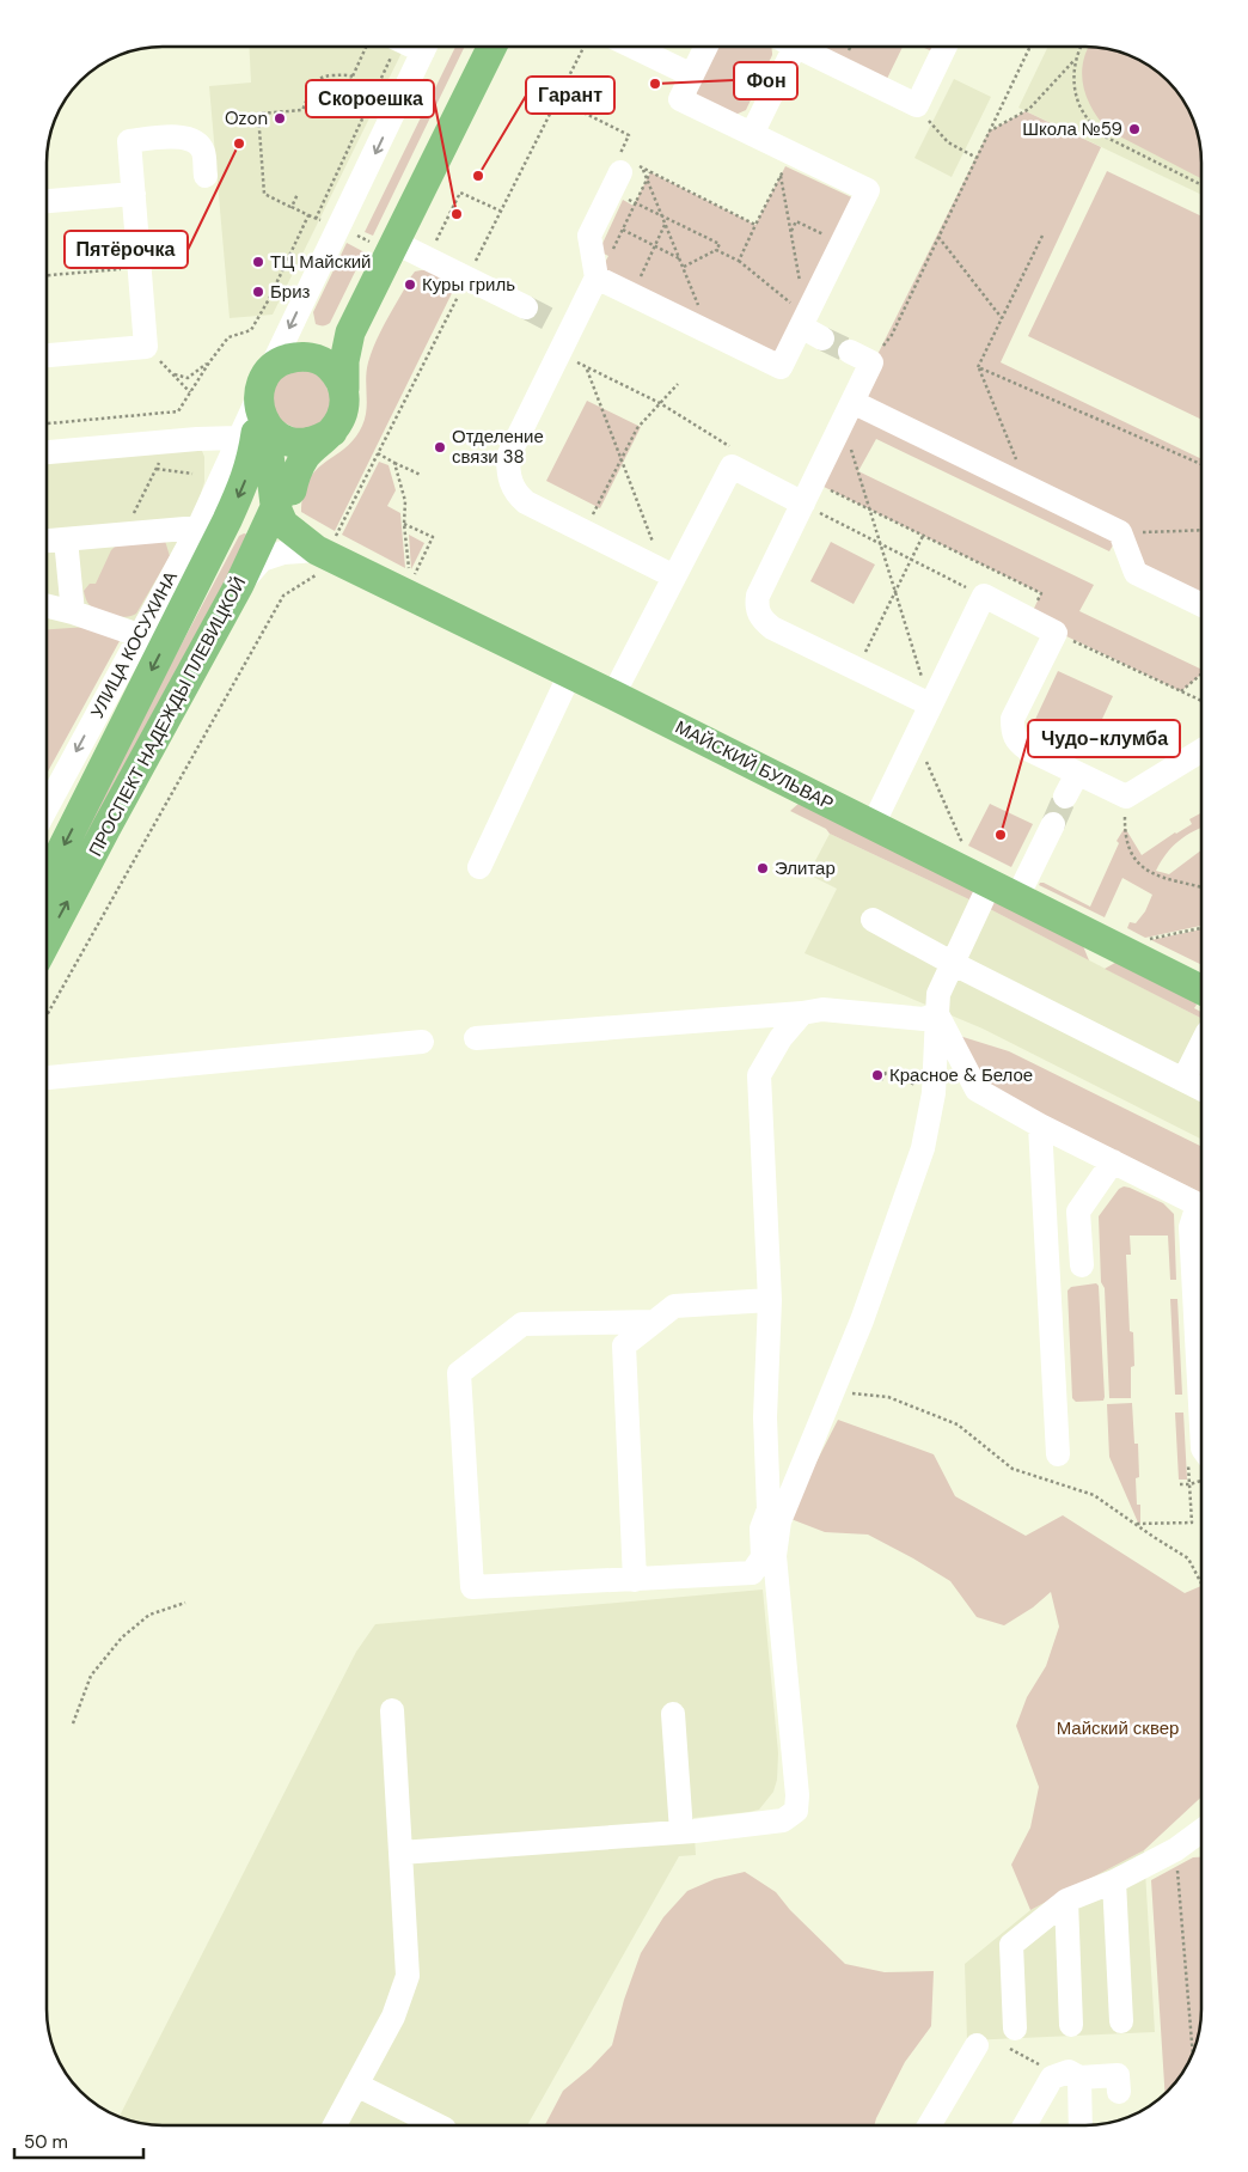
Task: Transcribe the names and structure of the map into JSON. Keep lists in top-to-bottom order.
{
  "streets": {
    "main road": ["ПРОСПЕКТ НАДЕЖДЫ ПЛЕВИЦКОЙ", "МАЙСКИЙ БУЛЬВАР"],
    "street": ["УЛИЦА КОСУХИНА"]
  },
  "crossings": [
    ["УЛИЦА КОСУХИНА", "ПРОСПЕКТ НАДЕЖДЫ ПЛЕВИЦКОЙ"]
  ],
  "one_way": ["УЛИЦА КОСУХИНА"],
  "parks": ["Майский сквер"],
  "places": [
    "Фон",
    "Ozon",
    "Школа №59",
    "Пятёрочка",
    "Гарант",
    "Скороешка",
    "ТЦ Майский",
    "Куры гриль",
    "Бриз",
    "Отделение связи 38",
    "Чудо-клумба",
    "Элитар",
    "Красное & Белое"
  ],
  "scale_bar": "50 m"
}
